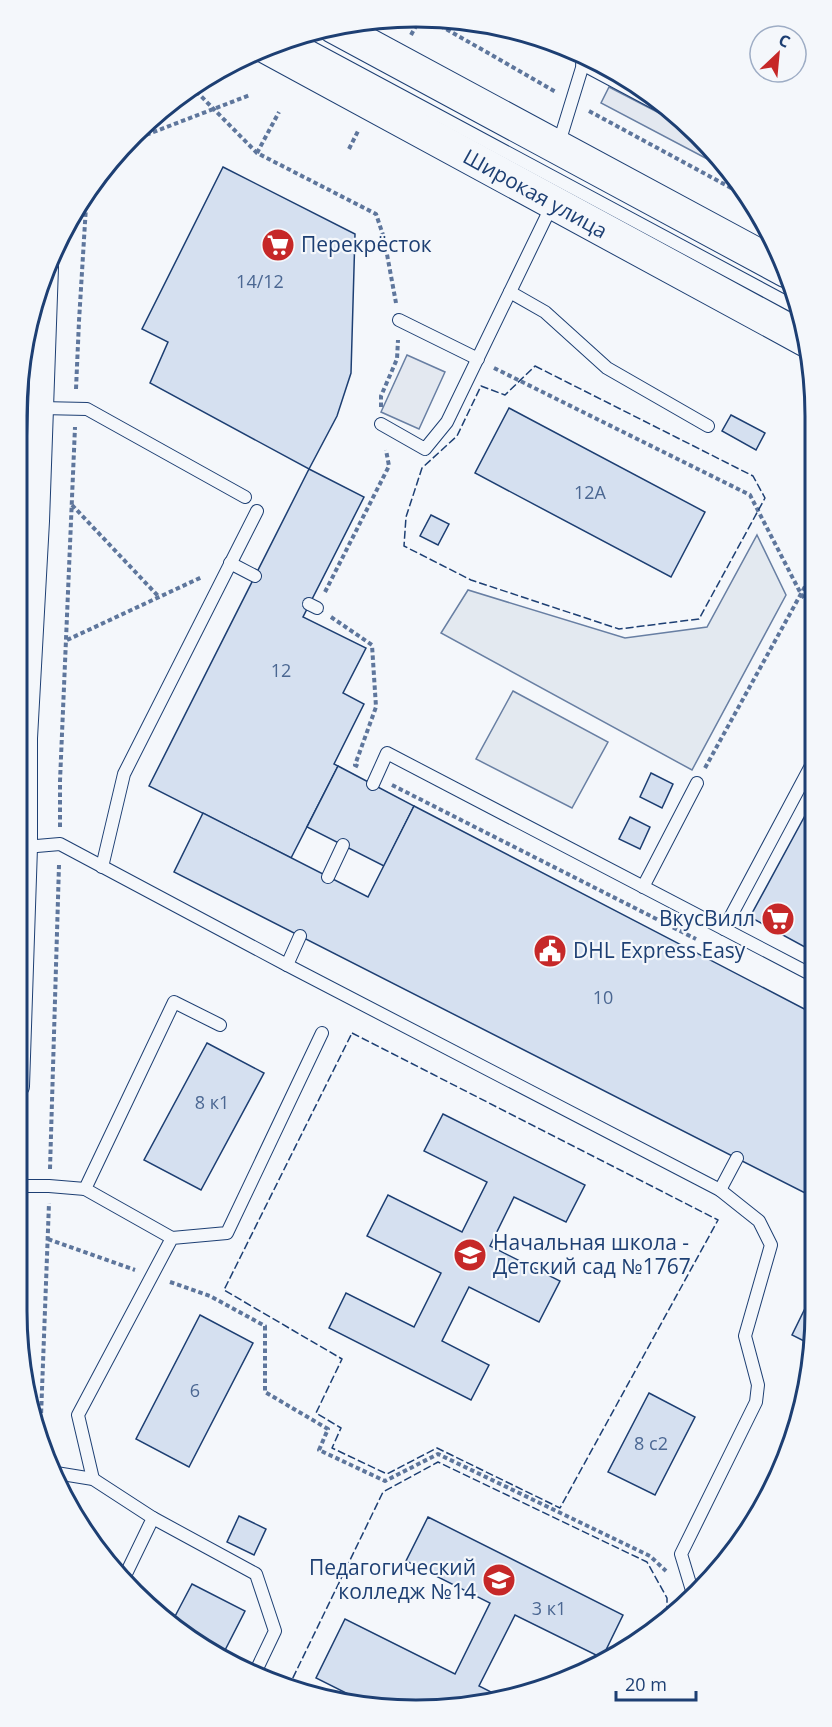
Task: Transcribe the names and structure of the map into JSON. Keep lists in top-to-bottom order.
{
  "streets": {
    "main road": ["Широкая улица"]
  },
  "places": {
    "supermarket": ["Перекрёсток", "ВкусВилл"],
    "public building": ["DHL Express Easy"],
    "school or university": ["Начальная школа - Детский сад №1767", "Педагогический колледж №14"]
  },
  "house_numbers": [
    "14/12",
    "12А",
    "12",
    "10",
    "8 к1",
    "6",
    "8 с2",
    "3 к1"
  ],
  "scale_bar": "20 m",
  "north": "top right"
}
